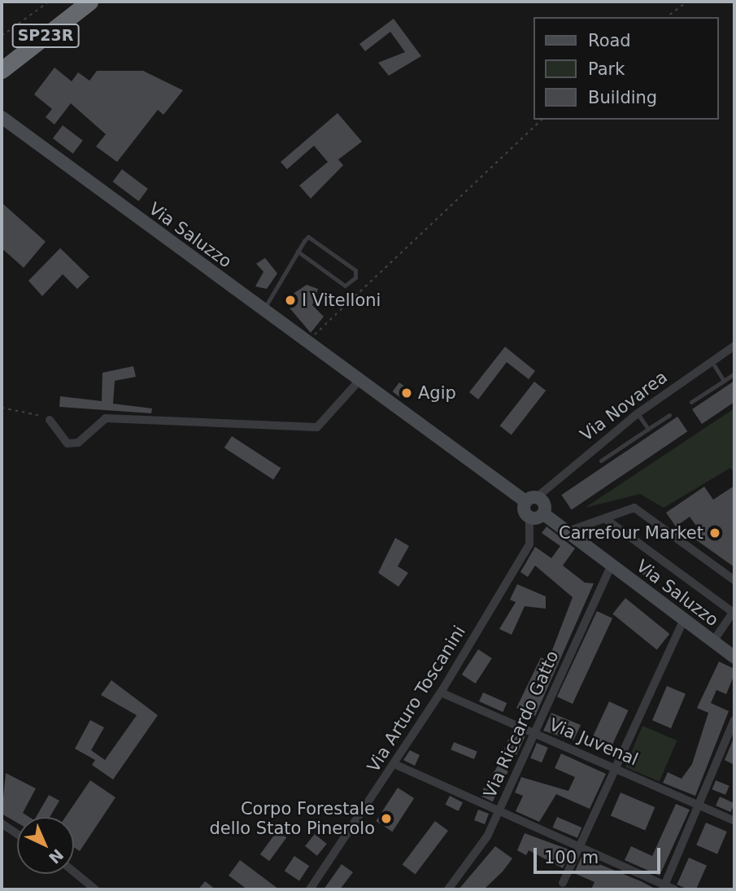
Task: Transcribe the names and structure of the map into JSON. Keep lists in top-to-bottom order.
{
  "streets": {
    "highway": ["SP23R"],
    "main road": ["Via Saluzzo"],
    "street": [
      "Via Novarea",
      "Via Arturo Toscanini",
      "Via Riccardo Gatto",
      "Via Juvenal"
    ]
  },
  "crossings": [
    ["Via Saluzzo", "Via Novarea"],
    ["Via Saluzzo", "Via Riccardo Gatto"],
    ["Via Arturo Toscanini", "Via Juvenal"],
    ["Via Riccardo Gatto", "Via Juvenal"]
  ],
  "places": [
    "I Vitelloni",
    "Agip",
    "Carrefour Market",
    "Corpo Forestale dello Stato Pinerolo"
  ],
  "legend": ["Road", "Park", "Building"],
  "scale_bar": "100 m",
  "north": "bottom right"
}
